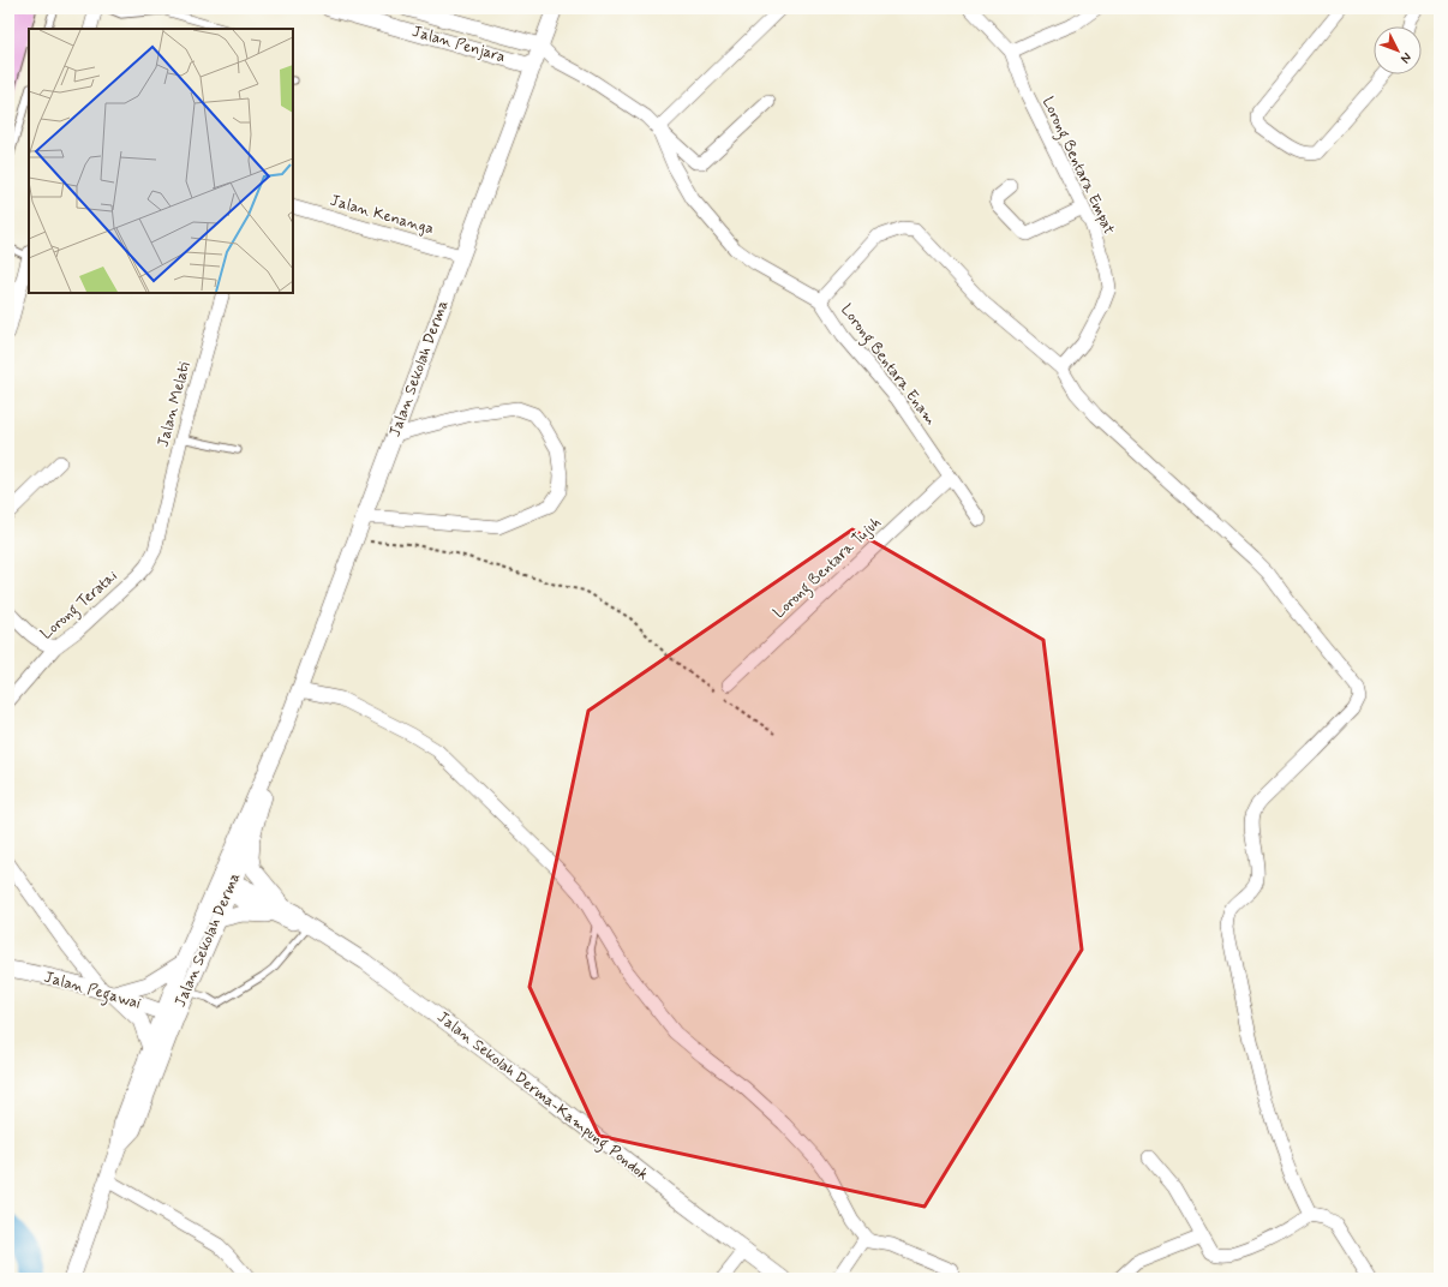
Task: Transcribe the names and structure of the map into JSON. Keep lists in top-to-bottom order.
{
  "streets": {
    "street": [
      "Jalan Penjara",
      "Lorong Bentara Empat",
      "Jalan Kenanga",
      "Lorong Bentara Enam",
      "Jalan Sekolah Derma",
      "Jalan Melati",
      "Lorong Bentara Tujuh",
      "Lorong Teratai",
      "Jalan Pegawai",
      "Jalan Sekolah Derma-Kampung Pondok"
    ]
  },
  "crossings": [
    ["Jalan Penjara", "Jalan Sekolah Derma"],
    ["Jalan Kenanga", "Jalan Sekolah Derma"],
    ["Lorong Bentara Enam", "Lorong Bentara Tujuh"],
    ["Jalan Sekolah Derma", "Jalan Pegawai"],
    ["Jalan Sekolah Derma", "Jalan Sekolah Derma-Kampung Pondok"],
    ["Jalan Melati", "Lorong Teratai"]
  ],
  "north": "bottom right"
}
